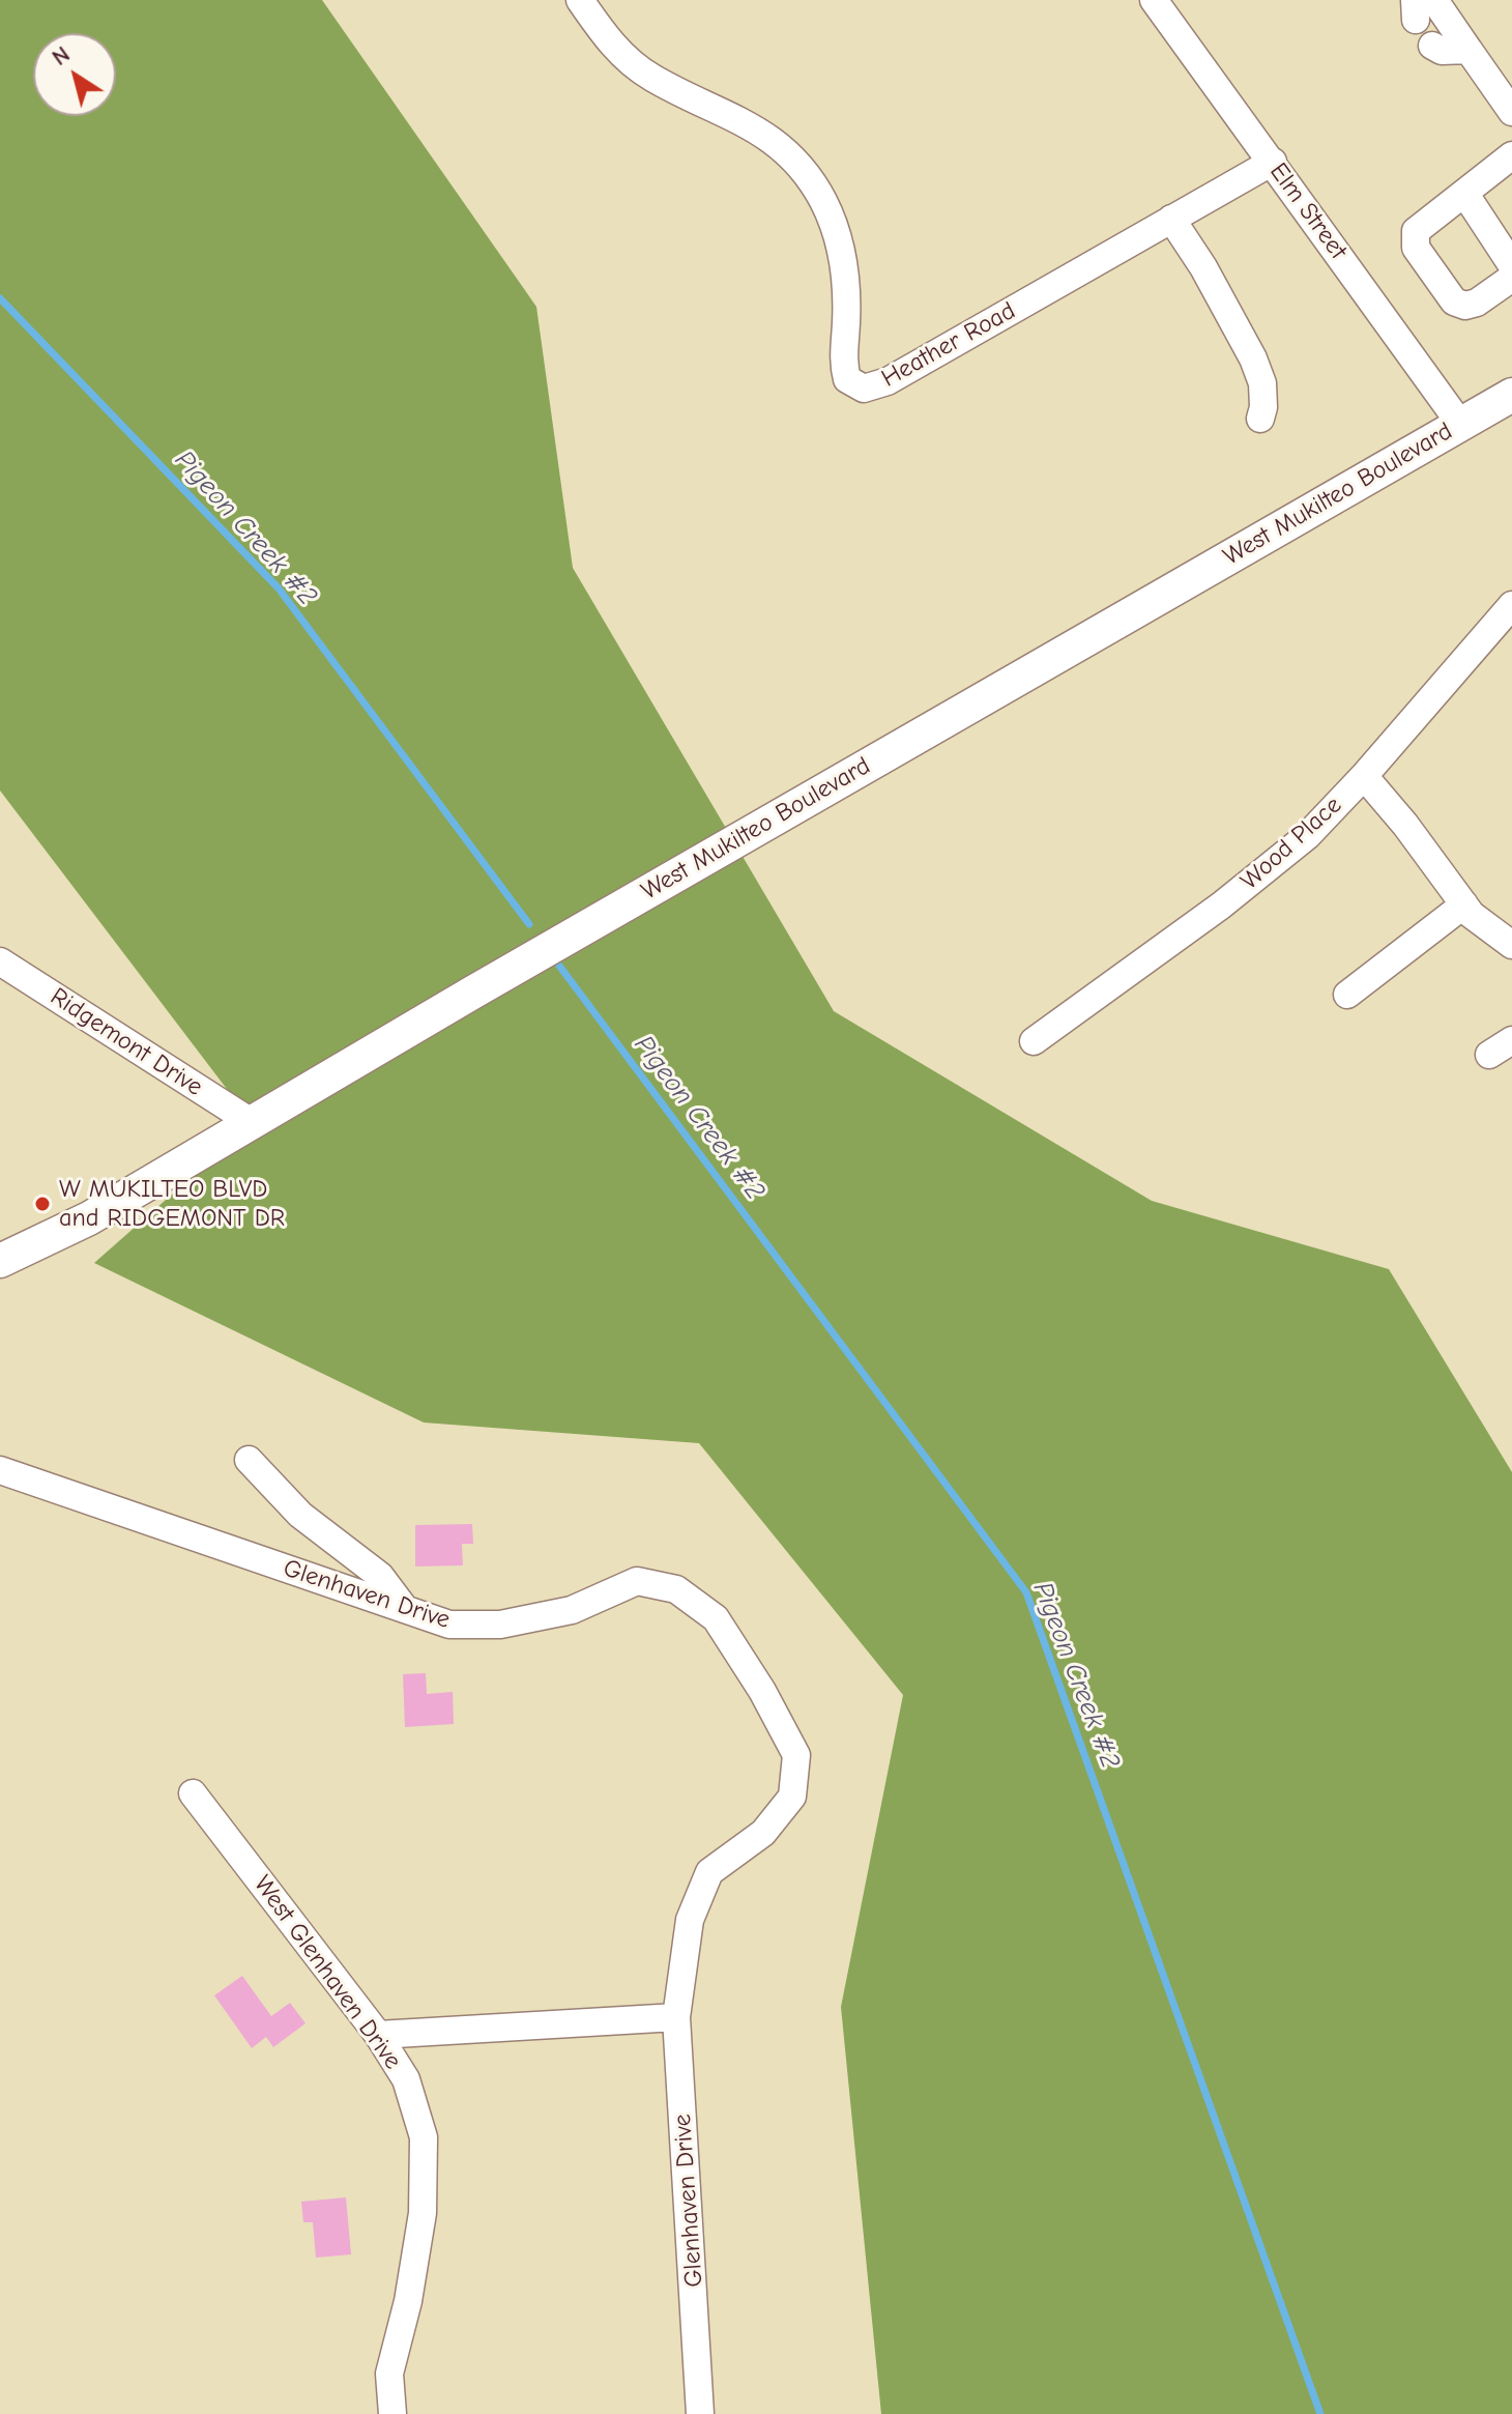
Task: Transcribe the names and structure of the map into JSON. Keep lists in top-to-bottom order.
{
  "streets": {
    "main road": ["West Mukilteo Boulevard"],
    "street": [
      "Elm Street",
      "Heather Road",
      "Wood Place",
      "Ridgemont Drive",
      "Glenhaven Drive",
      "West Glenhaven Drive"
    ]
  },
  "crossings": [
    ["Elm Street", "Heather Road"],
    ["Elm Street", "West Mukilteo Boulevard"],
    ["West Mukilteo Boulevard", "Ridgemont Drive"]
  ],
  "water": ["Pigeon Creek #2"],
  "places": ["W MUKILTEO BLVD and RIDGEMONT DR"],
  "north": "top left"
}
